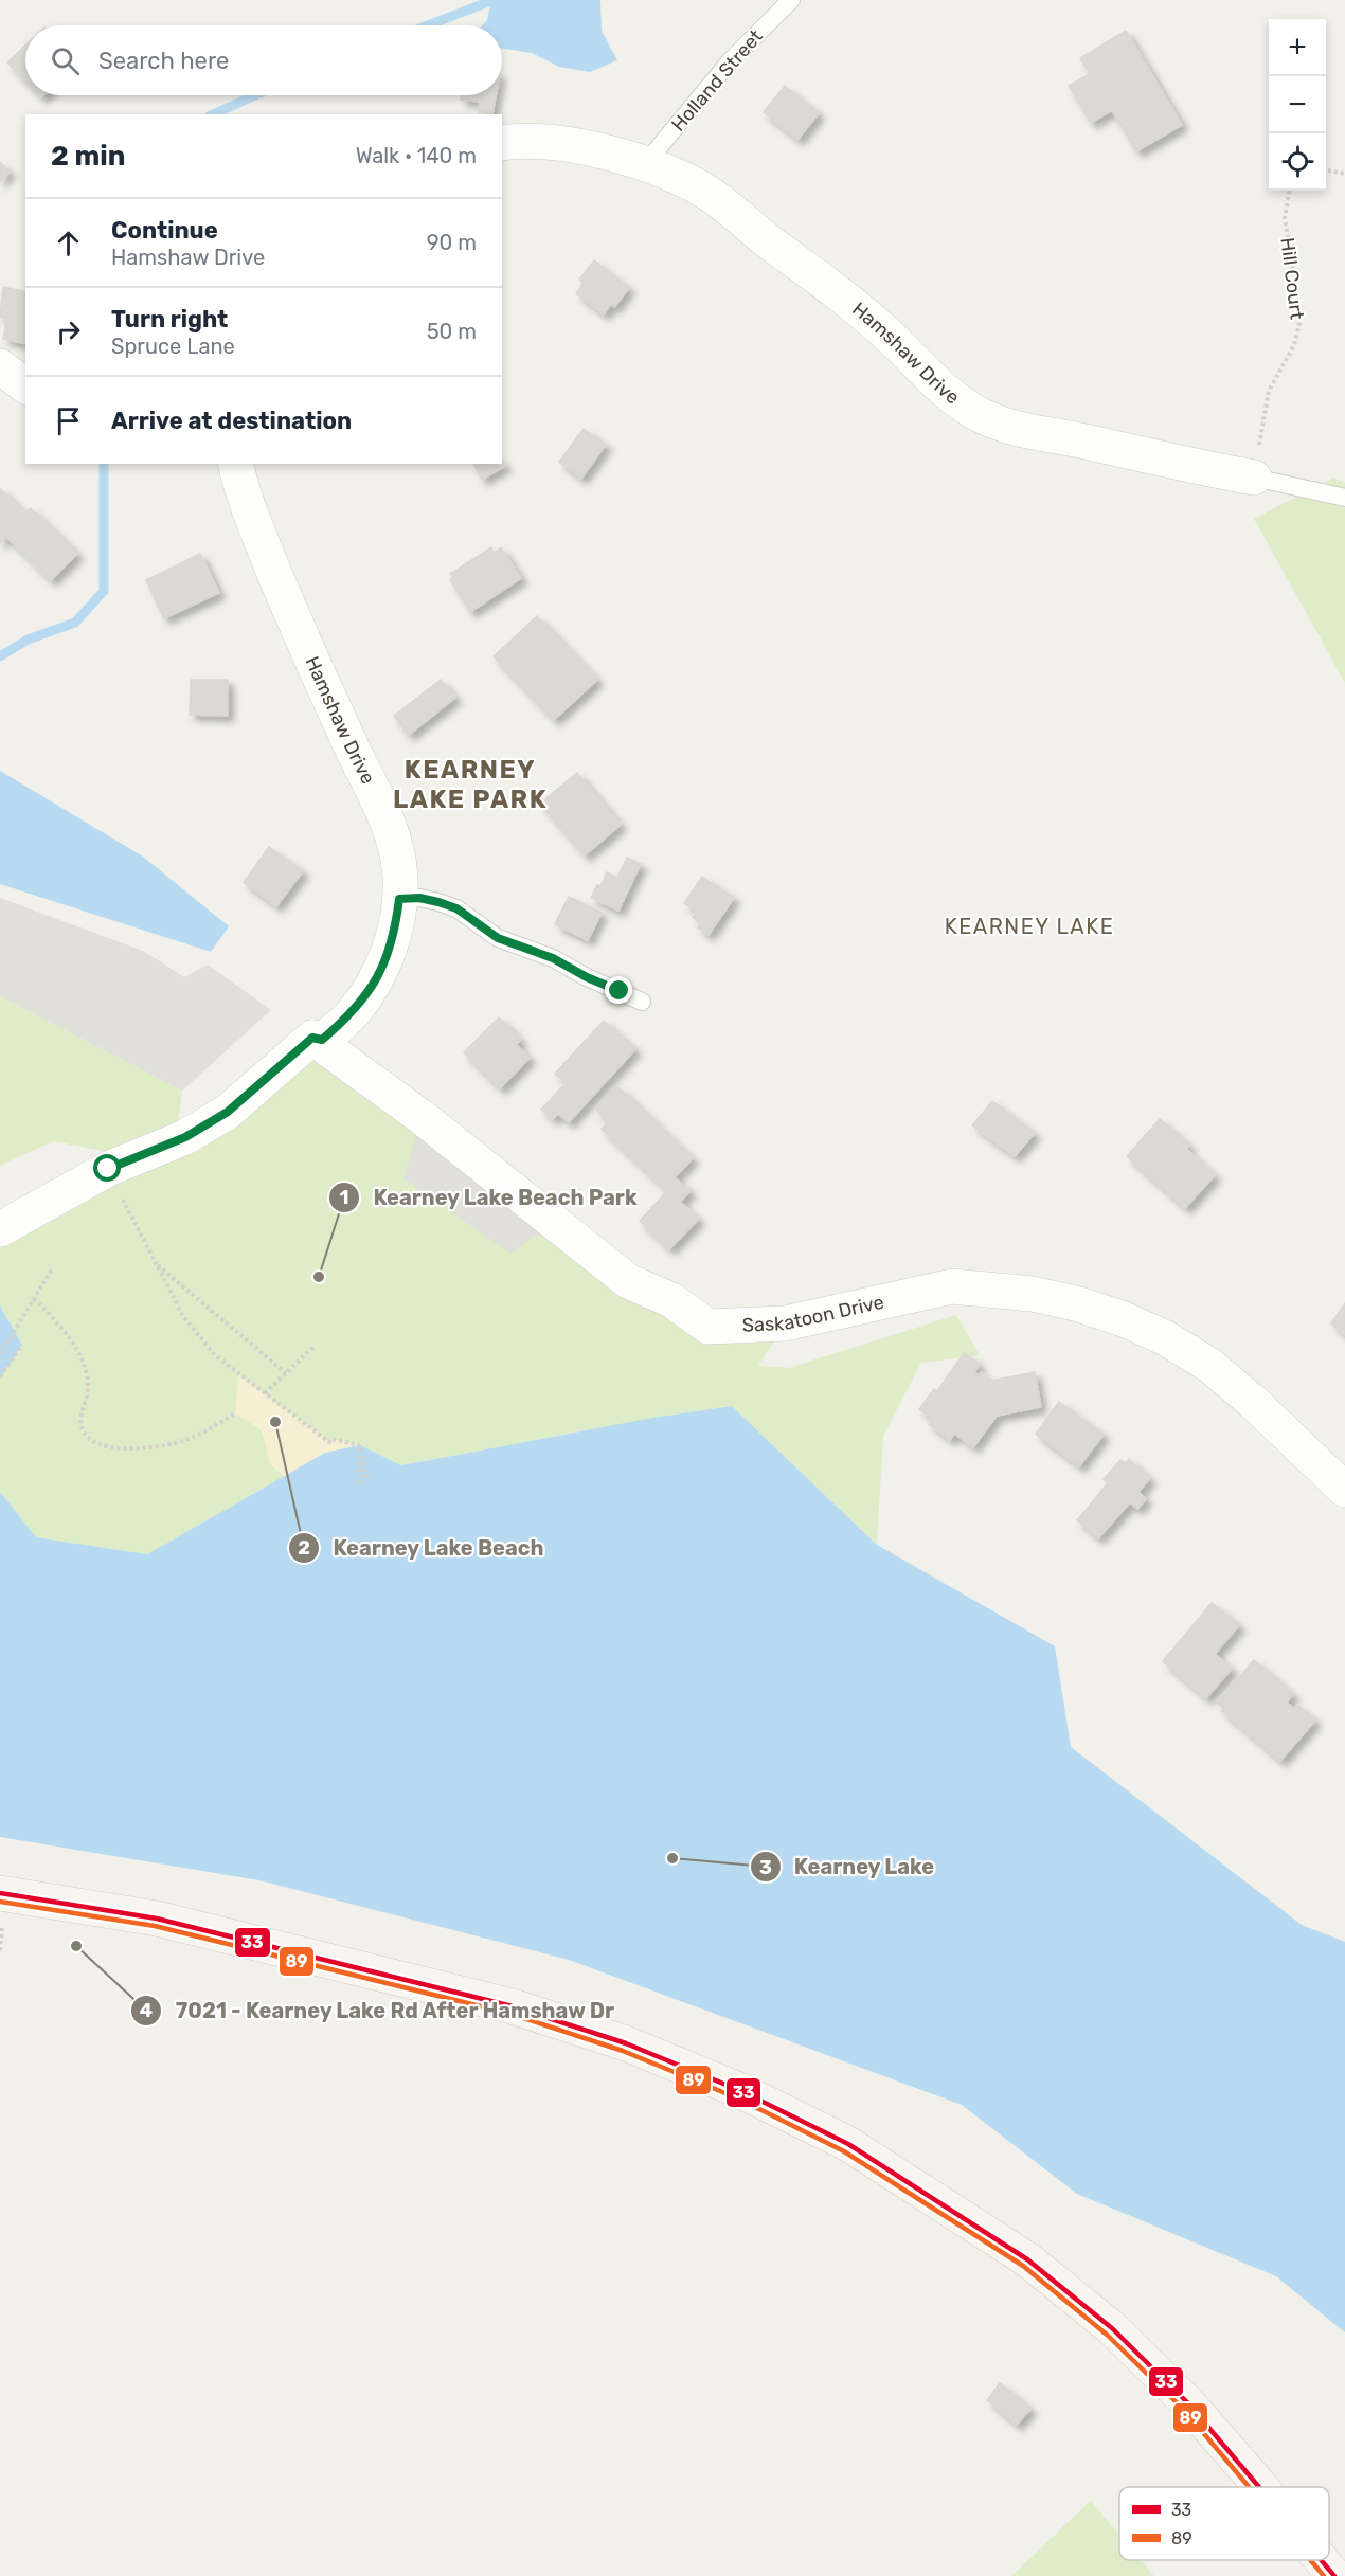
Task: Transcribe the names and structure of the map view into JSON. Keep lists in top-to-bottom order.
{
  "streets": {
    "street": ["Hamshaw Drive", "Saskatoon Drive"],
    "lane": ["Holland Street"],
    "path": ["Hill Court"]
  },
  "crossings": [
    ["Holland Street", "Hamshaw Drive"],
    ["Hill Court", "Hamshaw Drive"],
    ["Hamshaw Drive", "Saskatoon Drive"]
  ],
  "districts": ["KEARNEY LAKE PARK", "KEARNEY LAKE"],
  "places": [
    "Kearney Lake Beach Park",
    "Kearney Lake Beach",
    "Kearney Lake",
    "7021 - Kearney Lake Rd After Hamshaw Dr"
  ],
  "lines": ["transit line 33", "transit line 89"],
  "legend": ["33", "89"],
  "page": {
    "map_buttons": ["+", "−"],
    "search": "Search here",
    "heading": ["2 min", "Walk · 140 m"],
    "list": [
      ["Continue", "Hamshaw Drive", "90 m"],
      ["Turn right", "Spruce Lane", "50 m"],
      "Arrive at destination"
    ]
  }
}
